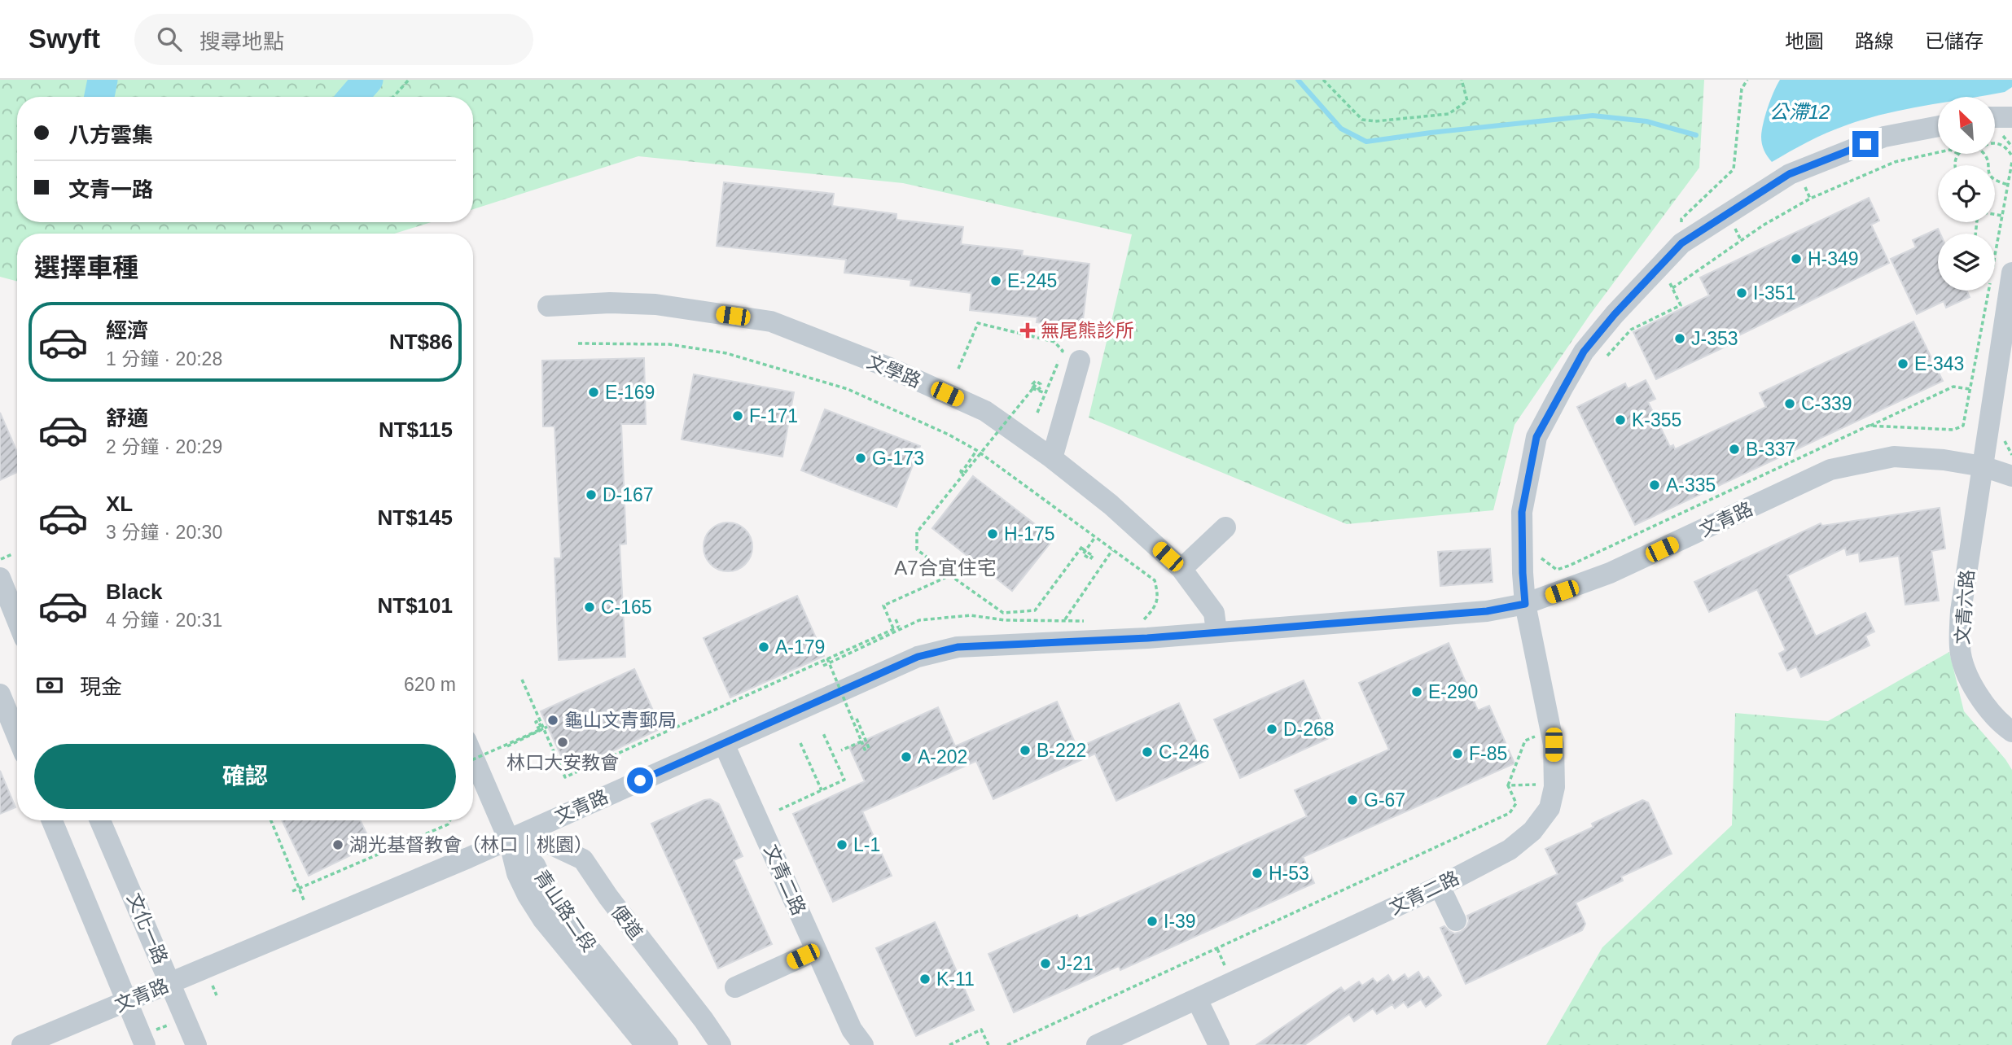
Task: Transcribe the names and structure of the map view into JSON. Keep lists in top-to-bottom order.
{
  "streets": {
    "street": [
      "文學路",
      "文青路",
      "文青六路",
      "文青二路",
      "青山路二段",
      "便道",
      "文化一路"
    ]
  },
  "crossings": [
    ["文學路", "文青路"],
    ["文青路", "文青六路"],
    ["文青路", "文青二路"],
    ["文青路", "青山路二段"],
    ["文青路", "便道"],
    ["文青路", "文化一路"],
    ["青山路二段", "便道"]
  ],
  "districts": ["A7合宜住宅"],
  "water": ["公滯12"],
  "places": {
    "other": [
      "H-349",
      "E-245",
      "I-351",
      "J-353",
      "E-343",
      "E-169",
      "C-339",
      "F-171",
      "K-355",
      "B-337",
      "G-173",
      "A-335",
      "D-167",
      "H-175",
      "C-165",
      "A-179",
      "E-290",
      "龜山文青郵局",
      "D-268",
      "林口大安教會",
      "B-222",
      "C-246",
      "F-85",
      "A-202",
      "G-67",
      "湖光基督教會（林口｜桃園）",
      "L-1",
      "H-53",
      "I-39",
      "J-21",
      "K-11"
    ],
    "health": ["無尾熊診所"]
  },
  "north": "top left",
  "page": {
    "header": "Swyft",
    "search": "搜尋地點",
    "nav": ["地圖", "路線", "已儲存"],
    "banner": ["八方雲集", "文青一路"],
    "heading": "選擇車種",
    "list": [
      {
        "name": "經濟",
        "note": "1 分鐘 · 20:28",
        "value": "NT$86"
      },
      {
        "name": "舒適",
        "note": "2 分鐘 · 20:29",
        "value": "NT$115"
      },
      {
        "name": "XL",
        "note": "3 分鐘 · 20:30",
        "value": "NT$145"
      },
      {
        "name": "Black",
        "note": "4 分鐘 · 20:31",
        "value": "NT$101"
      }
    ],
    "pay": ["現金", "620 m"],
    "buttons": "確認"
  }
}
